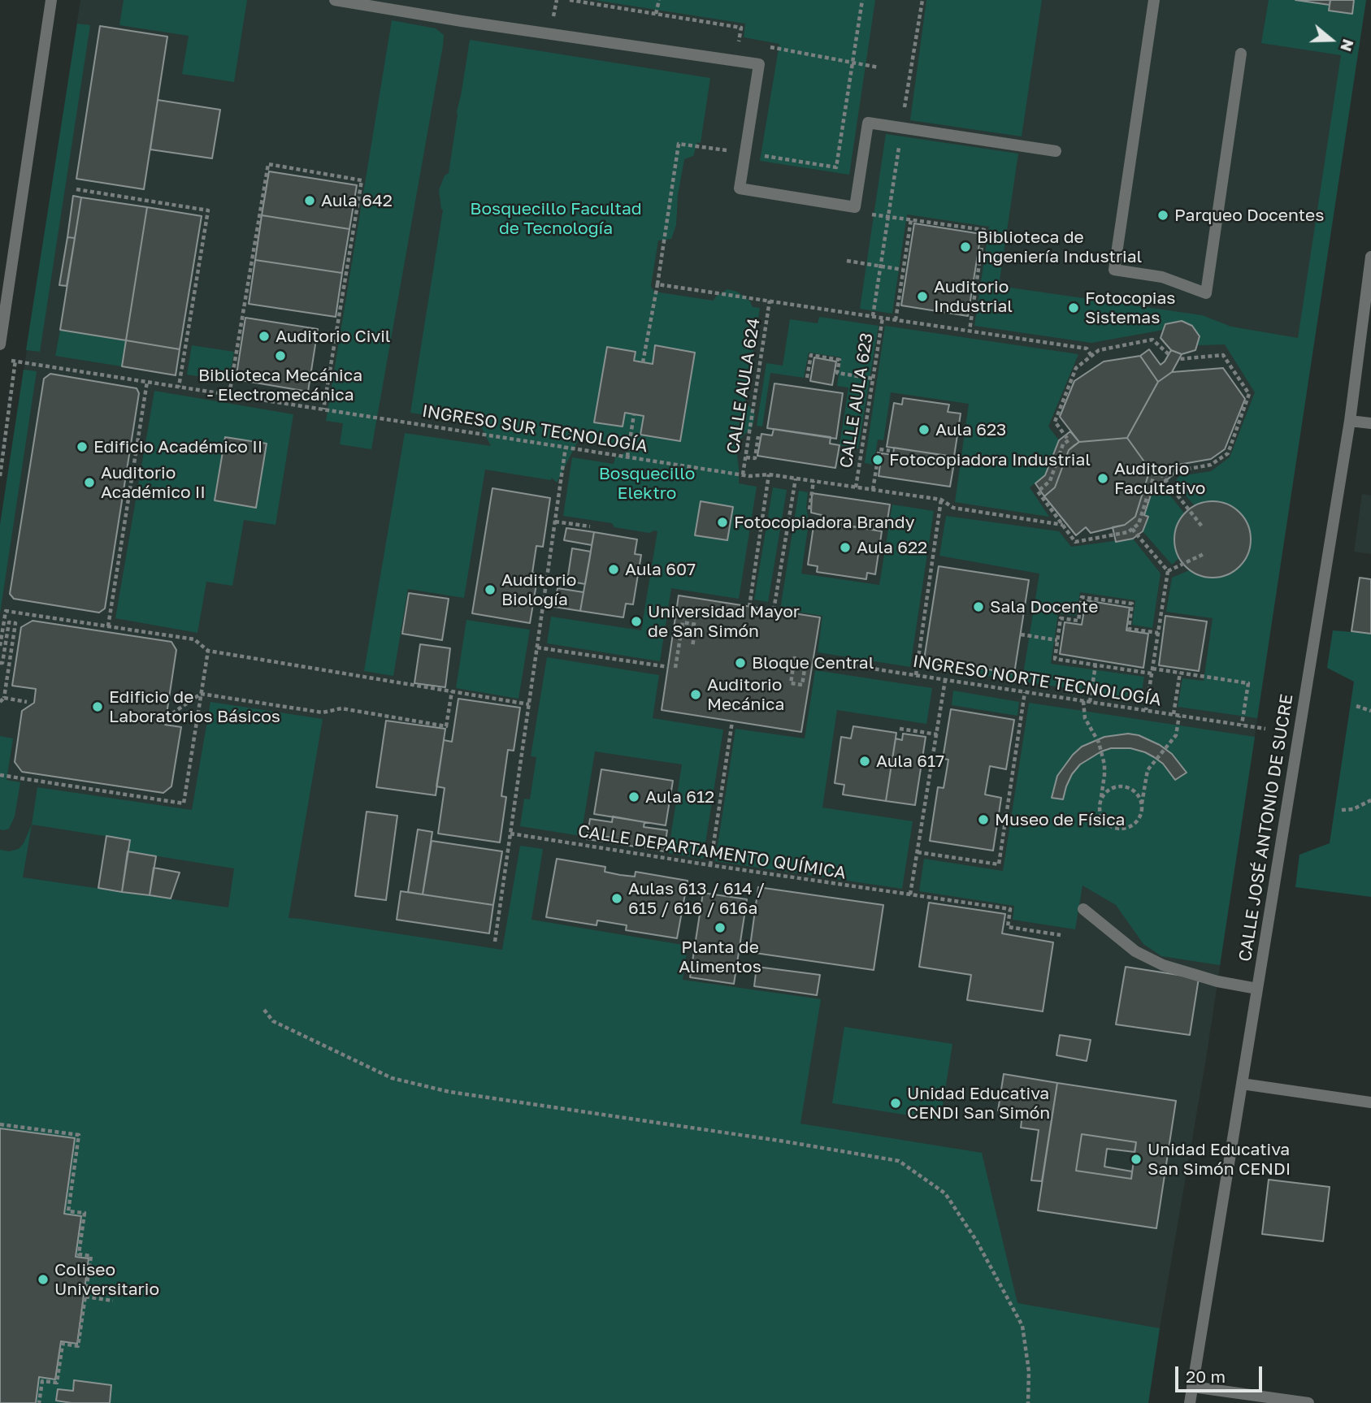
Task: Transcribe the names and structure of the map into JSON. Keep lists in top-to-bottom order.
{
  "streets": {
    "street": ["CALLE JOSÉ ANTONIO DE SUCRE"],
    "path": [
      "CALLE AULA 624",
      "CALLE AULA 623",
      "INGRESO SUR TECNOLOGÍA",
      "INGRESO NORTE TECNOLOGÍA",
      "CALLE DEPARTAMENTO QUÍMICA"
    ]
  },
  "crossings": [
    ["CALLE AULA 624", "INGRESO SUR TECNOLOGÍA"],
    ["CALLE AULA 623", "INGRESO SUR TECNOLOGÍA"]
  ],
  "parks": ["Bosquecillo Facultad de Tecnología", "Bosquecillo Elektro"],
  "places": [
    "Aula 642",
    "Parqueo Docentes",
    "Biblioteca de Ingeniería Industrial",
    "Auditorio Industrial",
    "Fotocopias Sistemas",
    "Auditorio Civil",
    "Biblioteca Mecánica - Electromecánica",
    "Aula 623",
    "Edificio Académico II",
    "Fotocopiadora Industrial",
    "Auditorio Facultativo",
    "Auditorio Académico II",
    "Fotocopiadora Brandy",
    "Aula 622",
    "Aula 607",
    "Auditorio Biología",
    "Sala Docente",
    "Universidad Mayor de San Simón",
    "Bloque Central",
    "Auditorio Mecánica",
    "Edificio de Laboratorios Básicos",
    "Aula 617",
    "Aula 612",
    "Museo de Física",
    "Aulas 613 / 614 / 615 / 616 / 616a",
    "Planta de Alimentos",
    "Unidad Educativa CENDI San Simón",
    "Unidad Educativa San Simón CENDI",
    "Coliseo Universitario"
  ],
  "scale_bar": "20 m",
  "north": "right"
}
